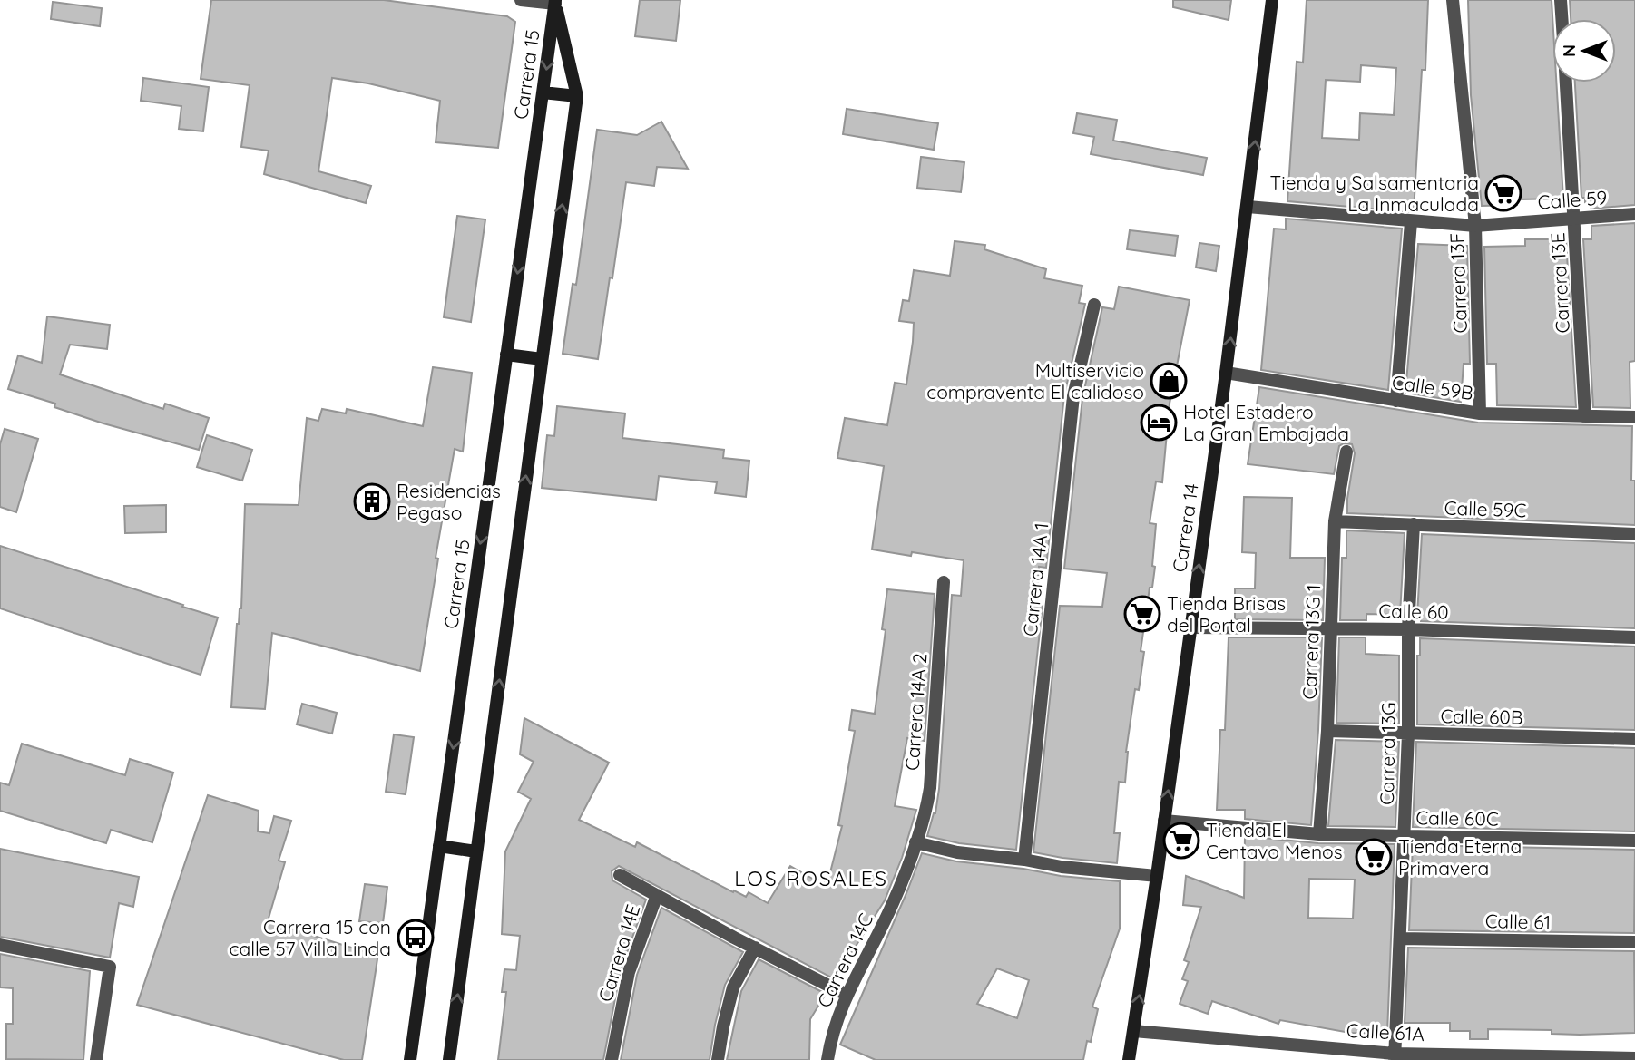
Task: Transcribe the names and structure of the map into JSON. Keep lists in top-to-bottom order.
{
  "streets": {
    "main road": ["Carrera 15", "Carrera 14"],
    "street": [
      "Calle 59",
      "Carrera 13F",
      "Carrera 13E",
      "Calle 59B",
      "Calle 59C",
      "Carrera 14A 1",
      "Calle 60",
      "Carrera 13G 1",
      "Carrera 14A 2",
      "Calle 60B",
      "Carrera 13G",
      "Calle 60C",
      "Calle 61",
      "Carrera 14E",
      "Carrera 14C",
      "Calle 61A"
    ]
  },
  "crossings": [
    ["Calle 59", "Carrera 13F"],
    ["Calle 59", "Carrera 13E"],
    ["Calle 59", "Carrera 14"],
    ["Carrera 13F", "Calle 59B"],
    ["Carrera 13E", "Calle 59B"],
    ["Calle 59B", "Carrera 14"],
    ["Calle 59C", "Carrera 13G 1"],
    ["Calle 59C", "Carrera 13G"],
    ["Carrera 14", "Calle 60"],
    ["Carrera 14", "Calle 60C"],
    ["Carrera 14", "Calle 61A"],
    ["Calle 60", "Carrera 13G 1"],
    ["Calle 60", "Carrera 13G"],
    ["Carrera 13G 1", "Calle 60B"],
    ["Carrera 13G 1", "Calle 60C"],
    ["Carrera 14A 2", "Carrera 14C"],
    ["Calle 60B", "Carrera 13G"],
    ["Carrera 13G", "Calle 60C"],
    ["Carrera 13G", "Calle 61"],
    ["Carrera 13G", "Calle 61A"]
  ],
  "one_way": ["Carrera 14"],
  "districts": ["LOS ROSALES"],
  "places": {
    "supermarket": [
      "Tienda y Salsamentaria La Inmaculada",
      "Tienda Brisas del Portal",
      "Tienda El Centavo Menos",
      "Tienda Eterna Primavera"
    ],
    "shop": ["Multiservicio compraventa El calidoso"],
    "hotel": ["Hotel Estadero La Gran Embajada"],
    "building": ["Residencias Pegaso"],
    "bus stop": ["Carrera 15 con calle 57 Villa Linda"]
  },
  "north": "left"
}
